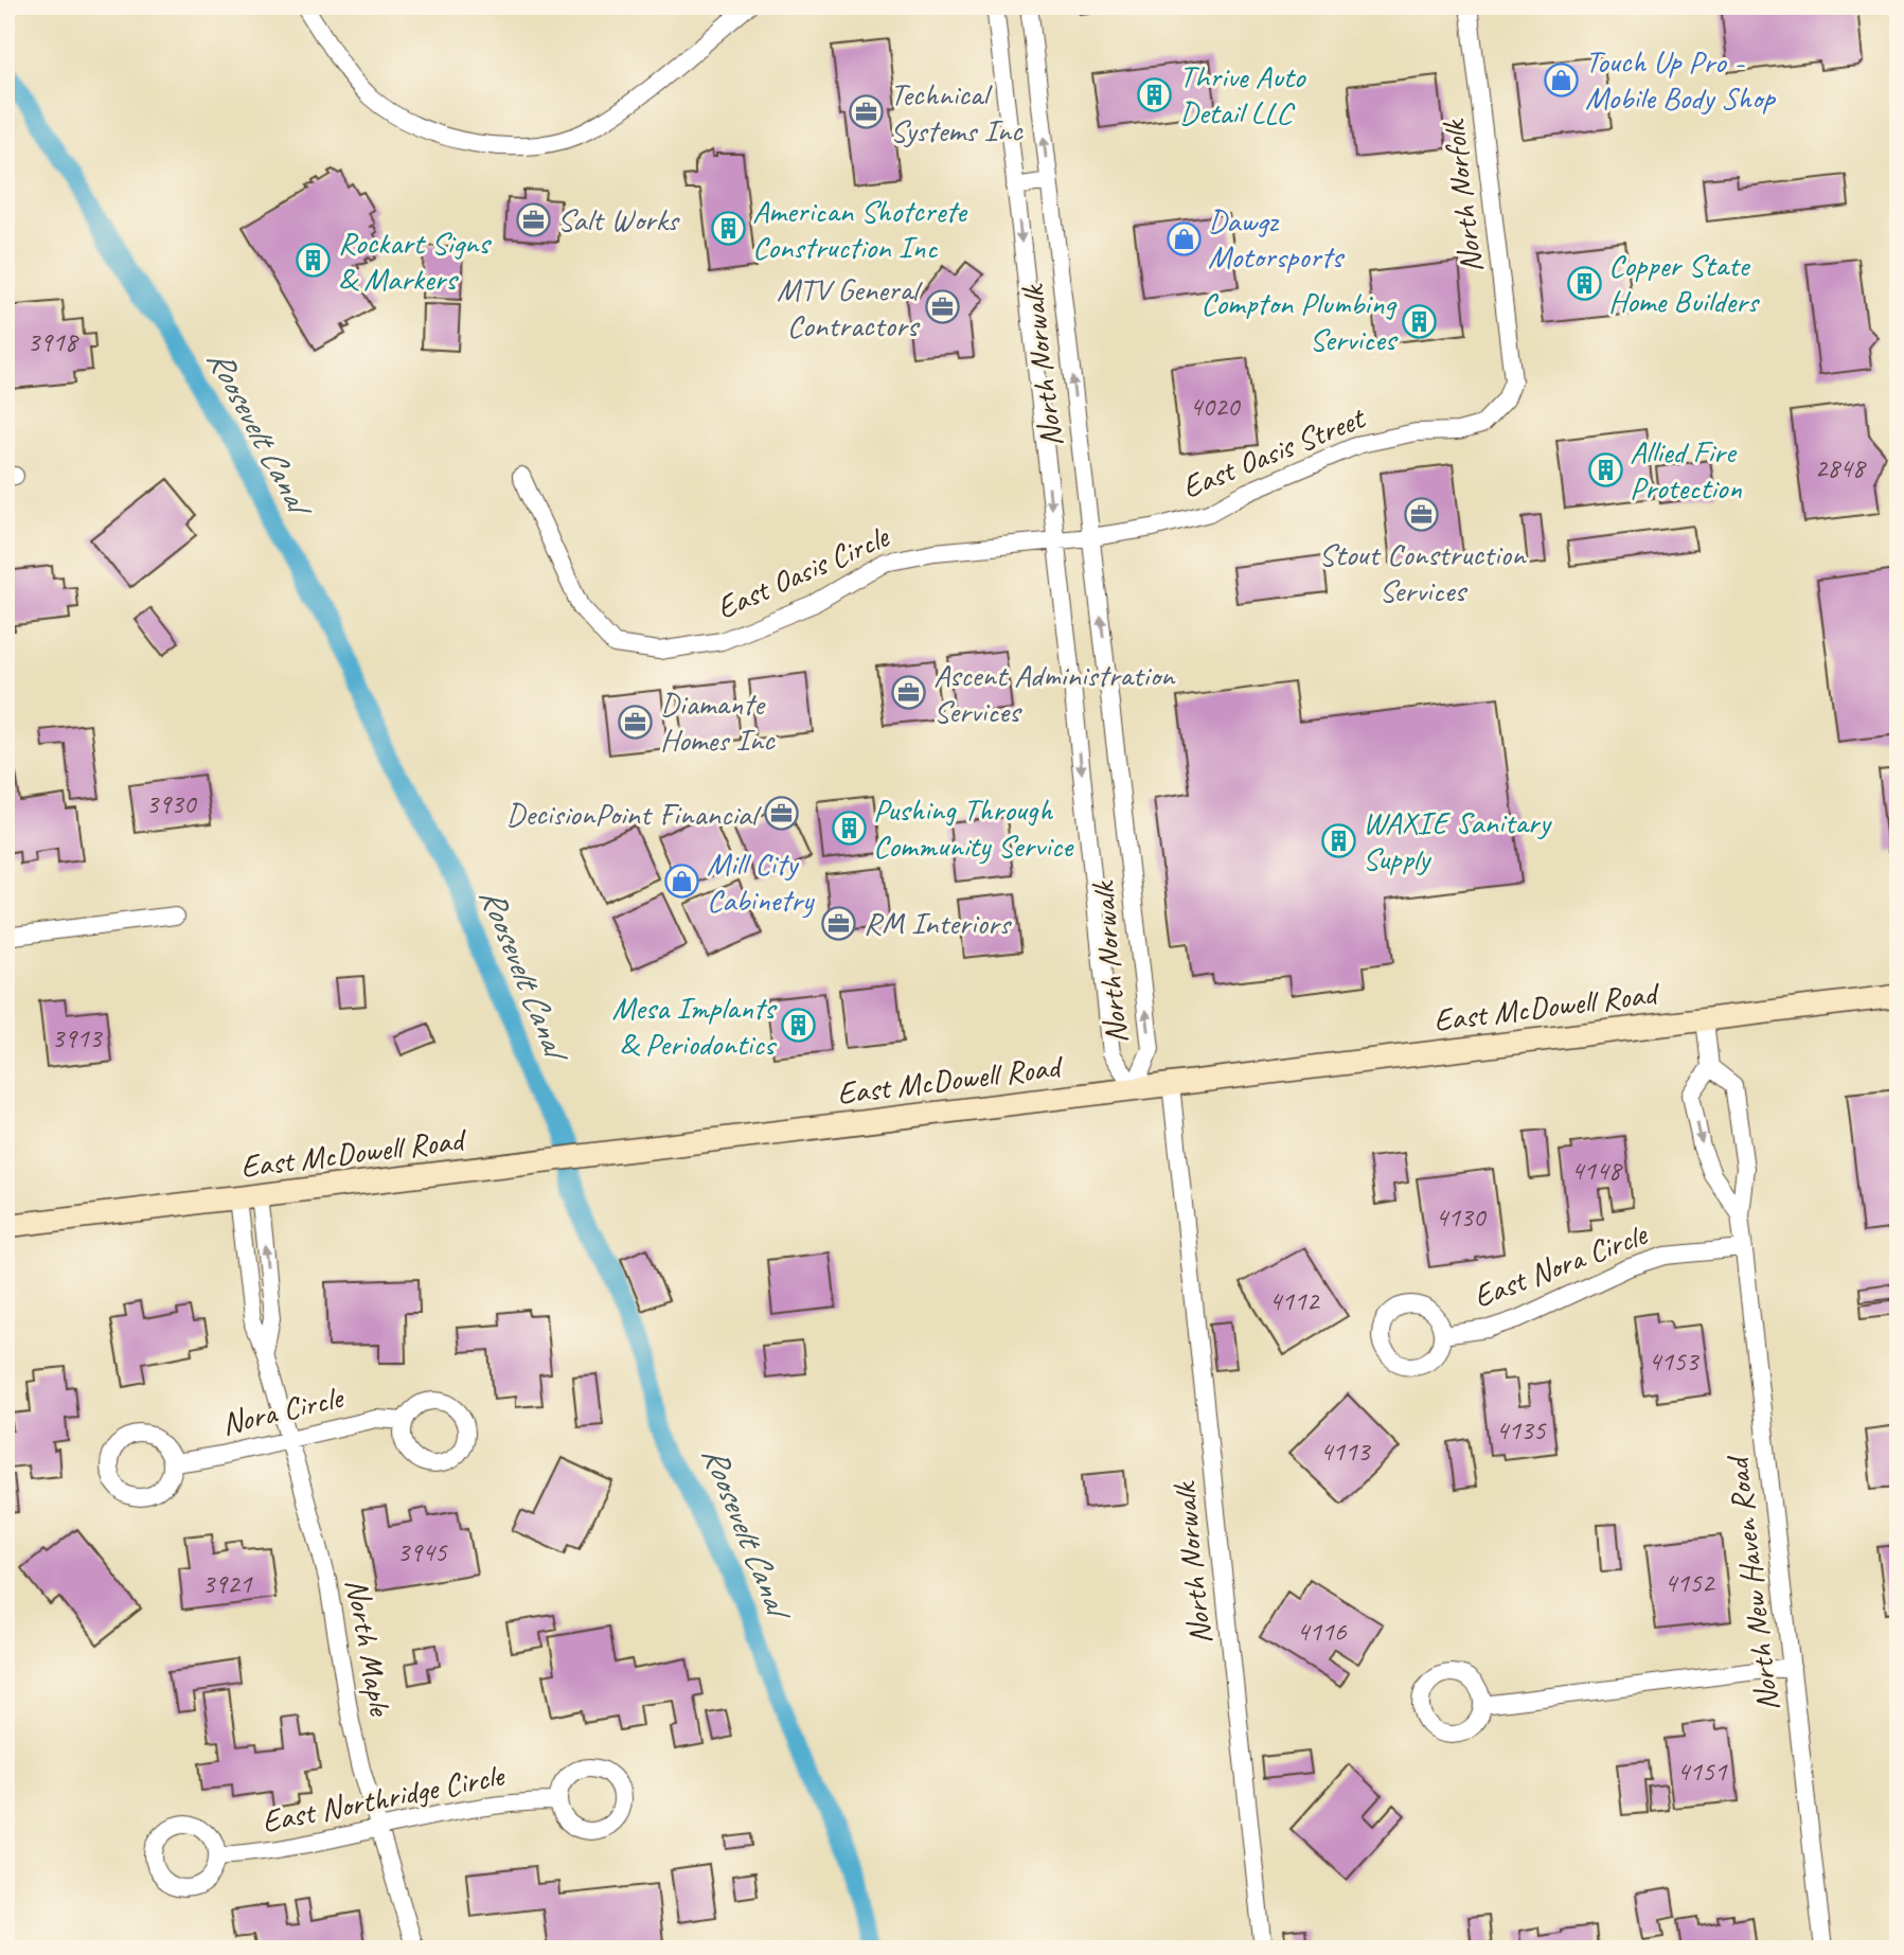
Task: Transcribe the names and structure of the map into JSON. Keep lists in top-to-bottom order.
{
  "streets": {
    "main road": ["East McDowell Road"],
    "street": [
      "North Norfolk",
      "North Norwalk",
      "East Oasis Street",
      "East Oasis Circle",
      "East Nora Circle",
      "Nora Circle",
      "North New Haven Road",
      "North Maple",
      "East Northridge Circle"
    ]
  },
  "crossings": [
    ["North Norfolk", "East Oasis Street"],
    ["North Norwalk", "East Oasis Street"],
    ["North Norwalk", "East Oasis Circle"],
    ["North Norwalk", "East McDowell Road"],
    ["East Oasis Street", "East Oasis Circle"],
    ["East McDowell Road", "North Maple"],
    ["East Nora Circle", "North New Haven Road"],
    ["Nora Circle", "North Maple"],
    ["North Maple", "East Northridge Circle"]
  ],
  "water": ["Roosevelt Canal"],
  "places": {
    "shop": ["Touch Up Pro - Mobile Body Shop", "Dawgz Motorsports", "Mill City Cabinetry"],
    "building": [
      "Thrive Auto Detail LLC",
      "American Shotcrete Construction Inc",
      "Rockart Signs & Markers",
      "Copper State Home Builders",
      "Compton Plumbing Services",
      "Allied Fire Protection",
      "Pushing Through Community Service",
      "WAXIE Sanitary Supply",
      "Mesa Implants & Periodontics"
    ],
    "office": [
      "Technical Systems Inc",
      "Salt Works",
      "MTV General Contractors",
      "Stout Construction Services",
      "Ascent Administration Services",
      "Diamante Homes Inc",
      "DecisionPoint Financial",
      "RM Interiors"
    ]
  },
  "house_numbers": [
    "3918",
    "4020",
    "2848",
    "3930",
    "3913",
    "4148",
    "4130",
    "4112",
    "4153",
    "4135",
    "4113",
    "3945",
    "4152",
    "3921",
    "4116",
    "4151"
  ]
}
